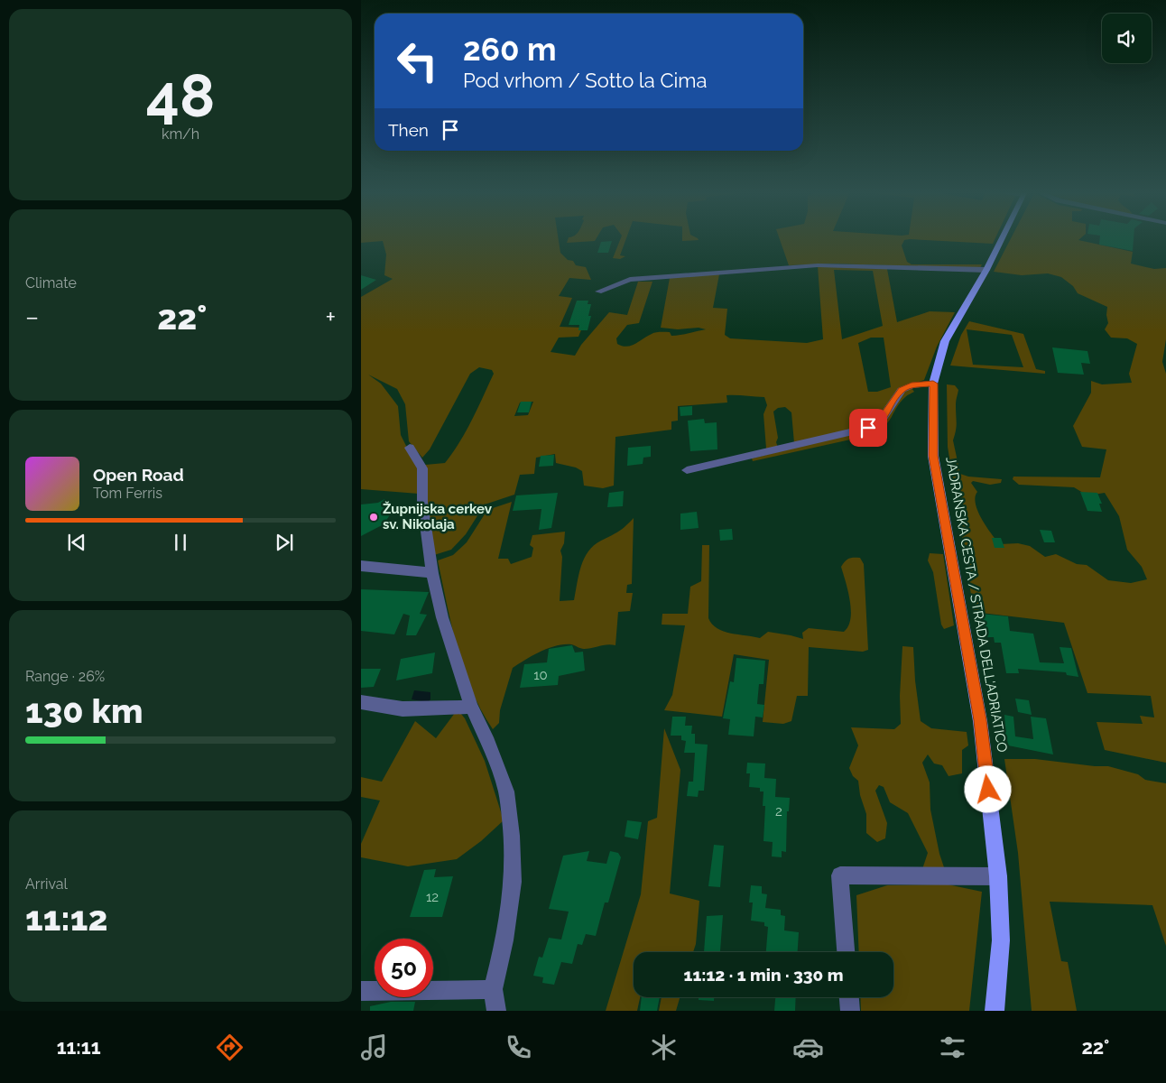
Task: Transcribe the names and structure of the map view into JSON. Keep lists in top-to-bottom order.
{
  "streets": {
    "main road": ["JADRANSKA CESTA / STRADA DELL'ADRIATICO"]
  },
  "places": ["Župnijska cerkev sv. Nikolaja"],
  "house_numbers": ["10", "2", "12"],
  "page": {
    "tile": [
      ["48", "km/h"],
      "Climate",
      ["Range · 26%", "130 km"],
      ["Arrival", "11:12"]
    ],
    "turn": ["260 m", "Pod vrhom / Sotto la Cima"],
    "then": "Then",
    "heat": ["−", "22°", "+"],
    "song": ["Open Road", "Tom Ferris"],
    "limit": "50",
    "trip": "11:12 · 1 min · 330 m",
    "tabs": ["11:11", "22°"]
  }
}
